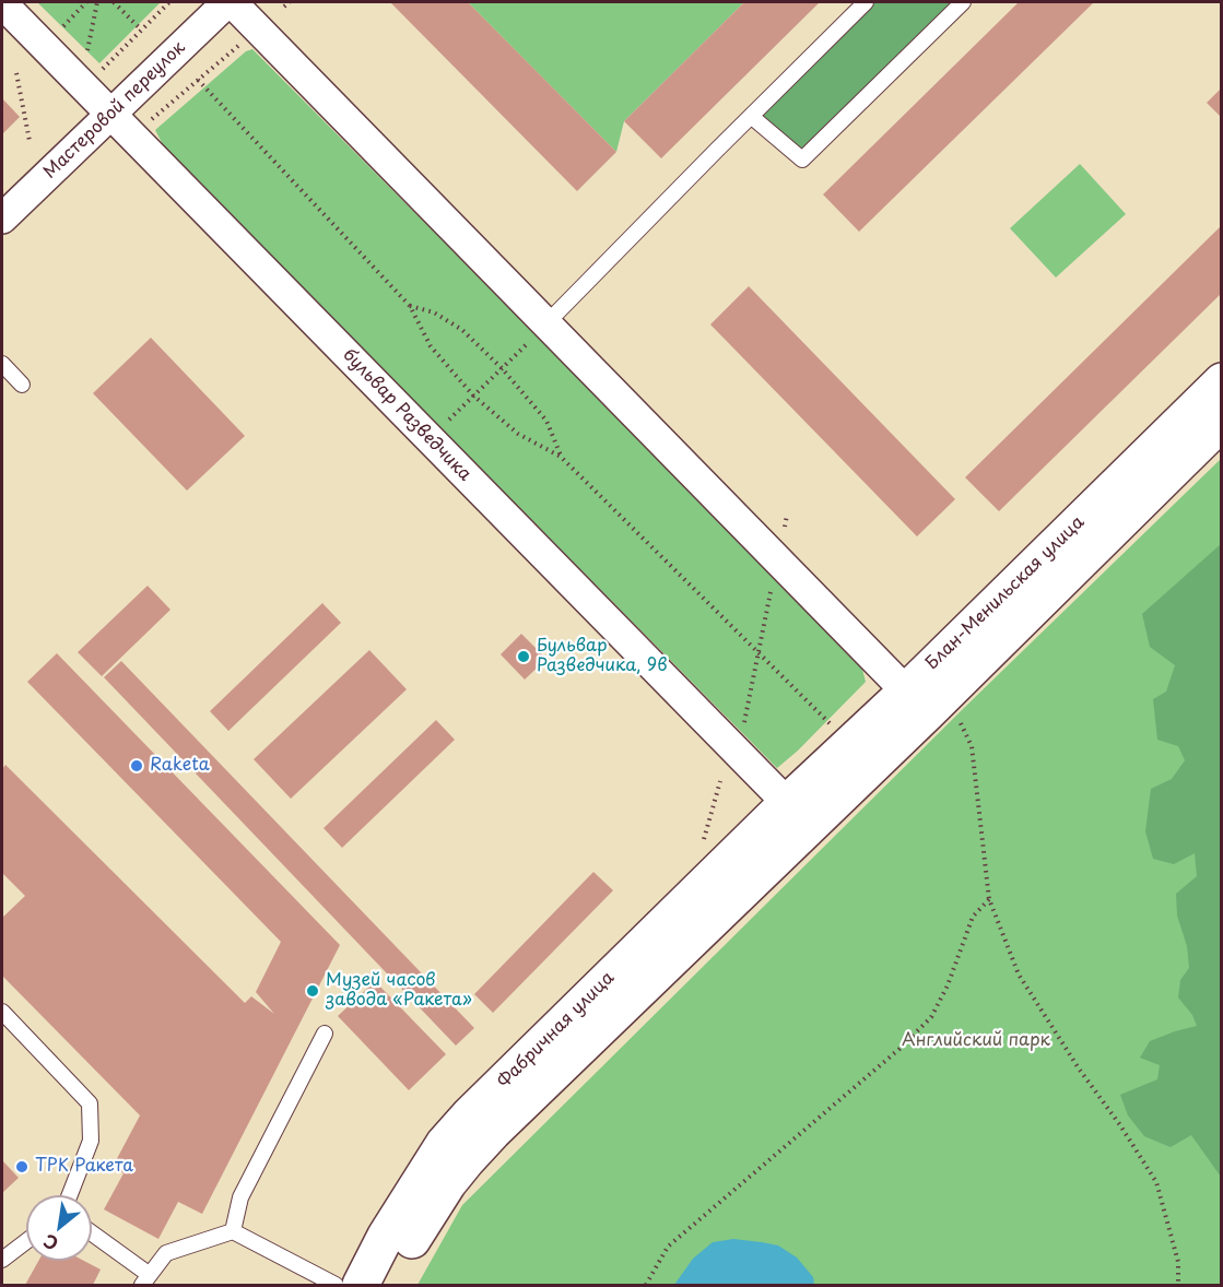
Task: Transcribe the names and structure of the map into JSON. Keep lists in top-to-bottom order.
{
  "streets": {
    "street": [
      "Мастеровой переулок",
      "бульвар Разведчика",
      "Блан-Менильская улица",
      "Фабричная улица"
    ]
  },
  "crossings": [
    ["Мастеровой переулок", "бульвар Разведчика"],
    ["бульвар Разведчика", "Блан-Менильская улица"],
    ["бульвар Разведчика", "Фабричная улица"],
    ["Блан-Менильская улица", "Фабричная улица"]
  ],
  "parks": ["Английский парк"],
  "places": [
    "Бульвар Разведчика, 9в",
    "Raketa",
    "Музей часов завода «Ракета»",
    "ТРК Ракета"
  ],
  "north": "bottom left"
}
